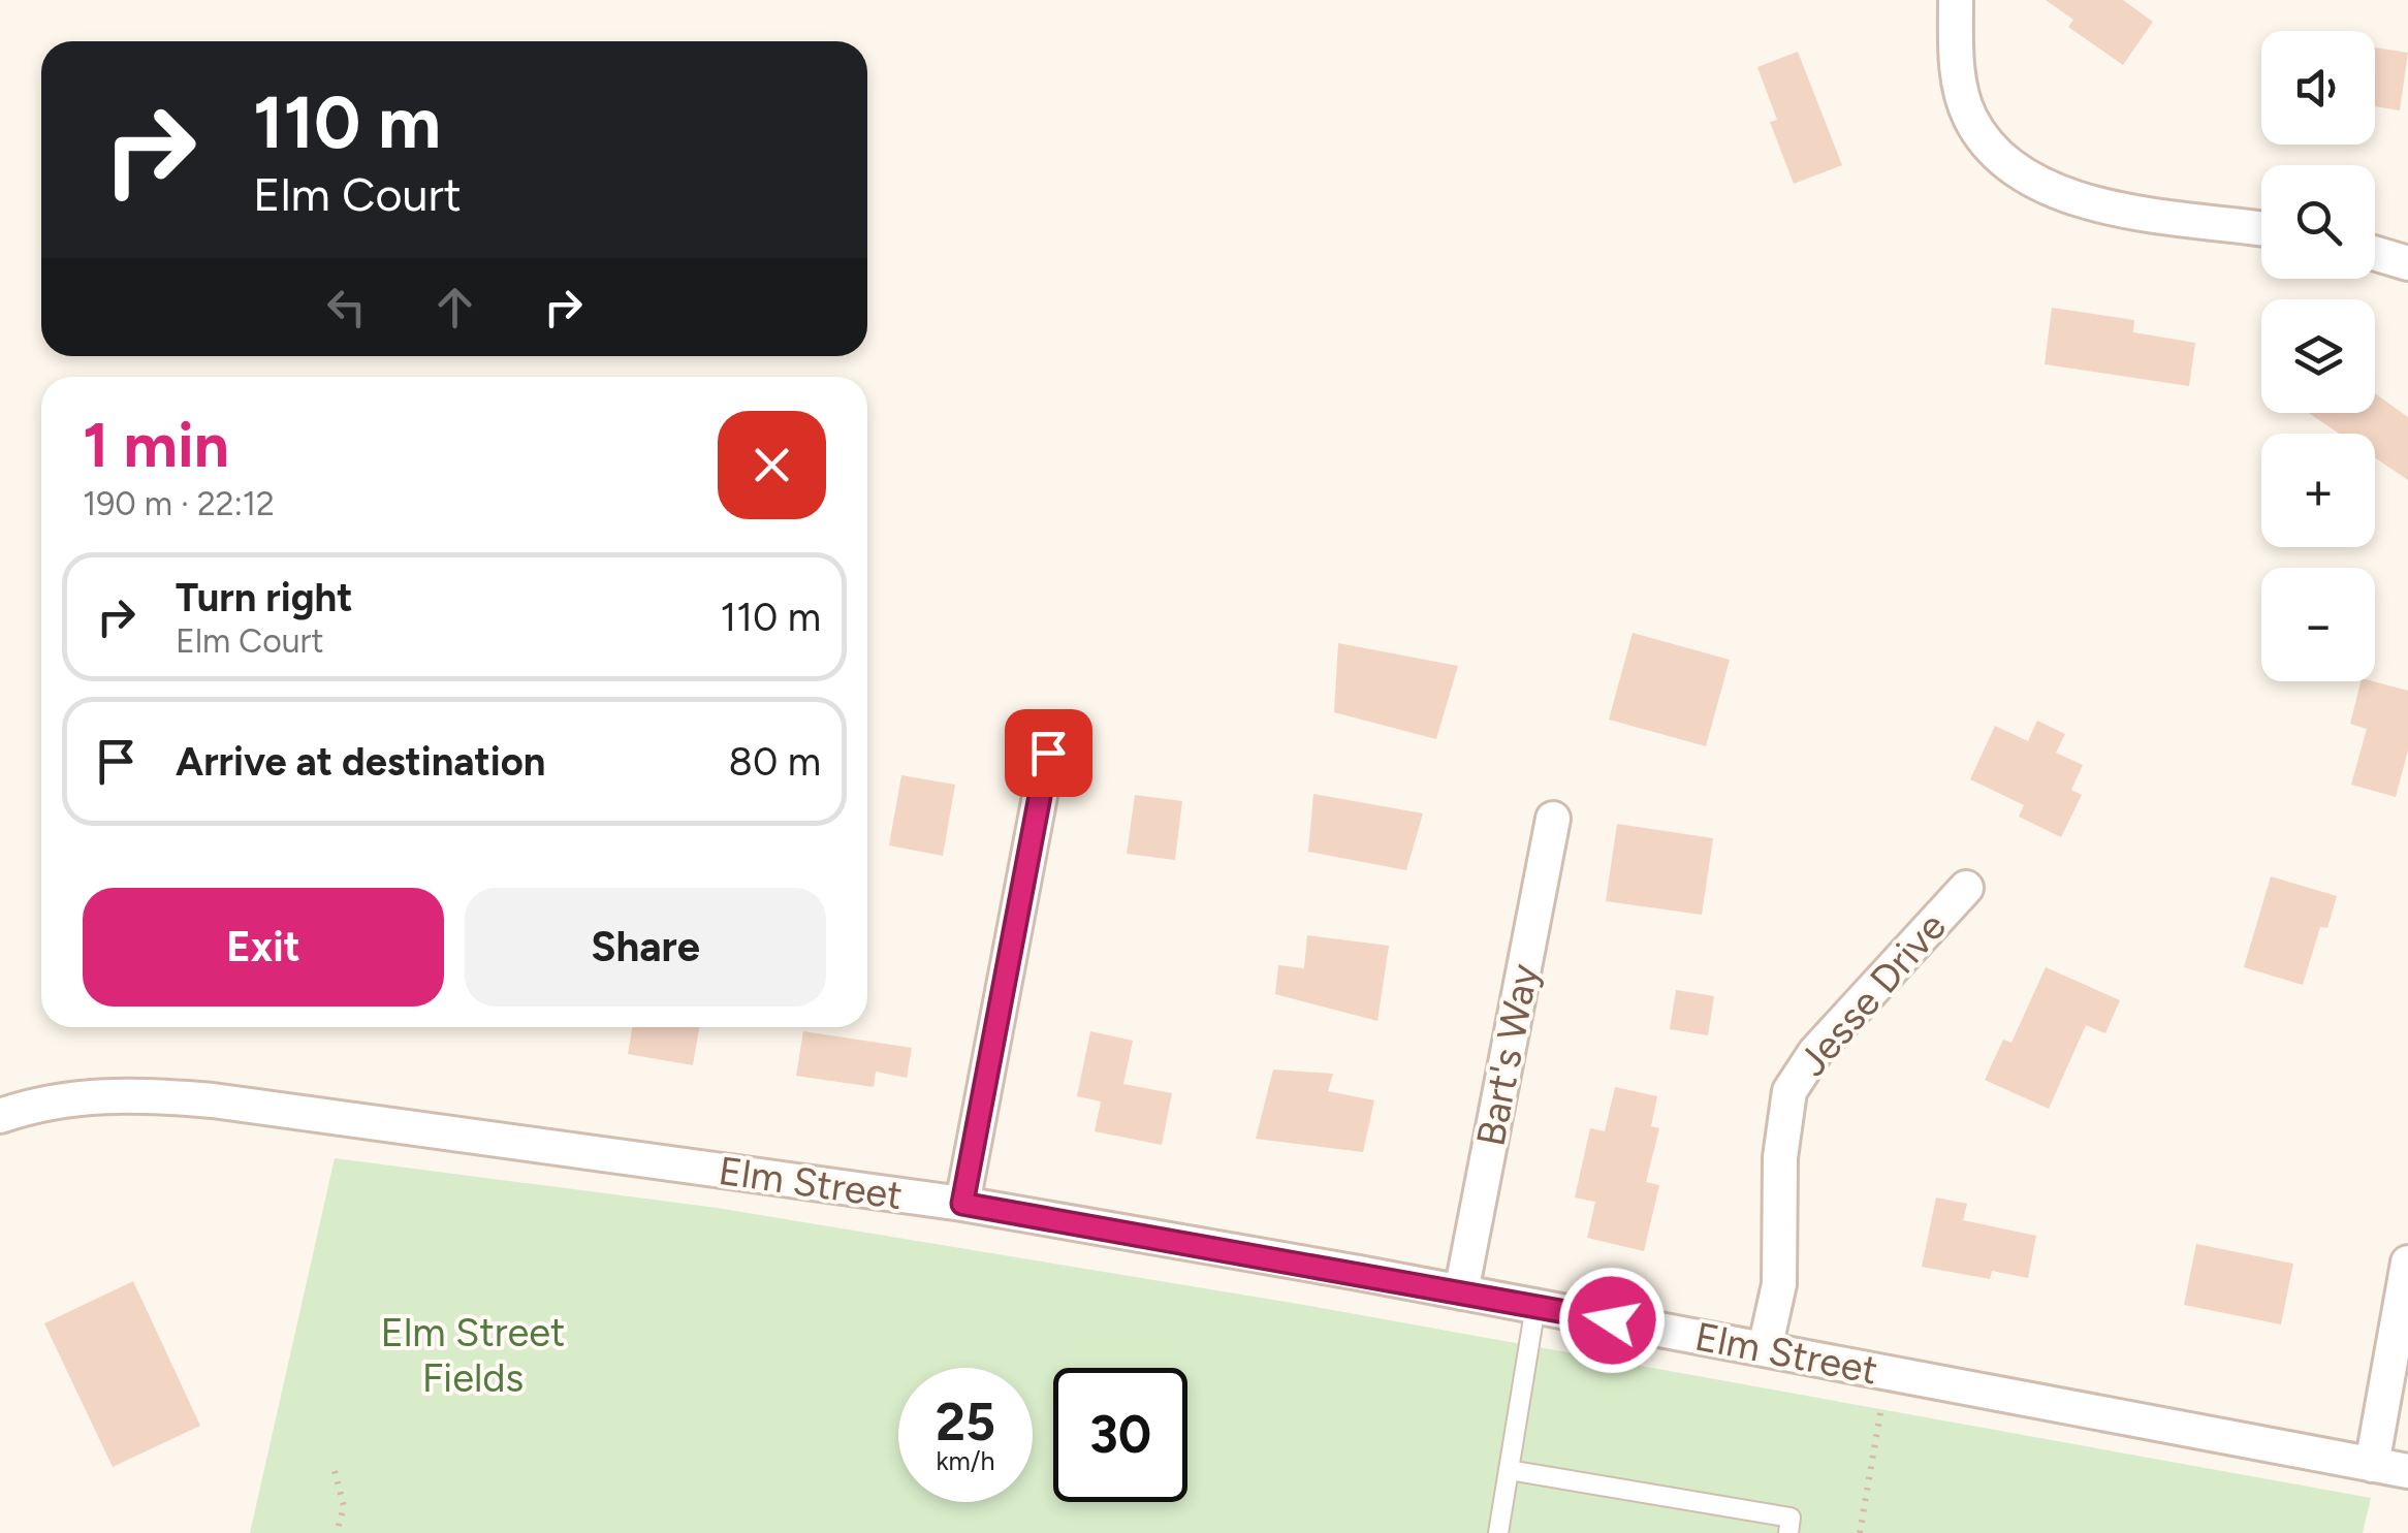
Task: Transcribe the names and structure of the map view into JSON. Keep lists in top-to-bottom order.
{
  "streets": {
    "street": ["Jesse Drive", "Bart's Way", "Elm Street"]
  },
  "crossings": [
    ["Jesse Drive", "Elm Street"],
    ["Bart's Way", "Elm Street"]
  ],
  "parks": ["Elm Street Fields"],
  "page": {
    "map_buttons": ["+", "−"],
    "turn": ["110 m", "Elm Court"],
    "heading": ["1 min", "190 m · 22:12"],
    "list": [
      {
        "name": "Turn right",
        "note": "Elm Court",
        "value": "110 m"
      },
      {
        "name": "Arrive at destination",
        "value": "80 m"
      }
    ],
    "buttons": ["Exit", "Share"],
    "speed": "25 km/h",
    "limit": "30"
  }
}
